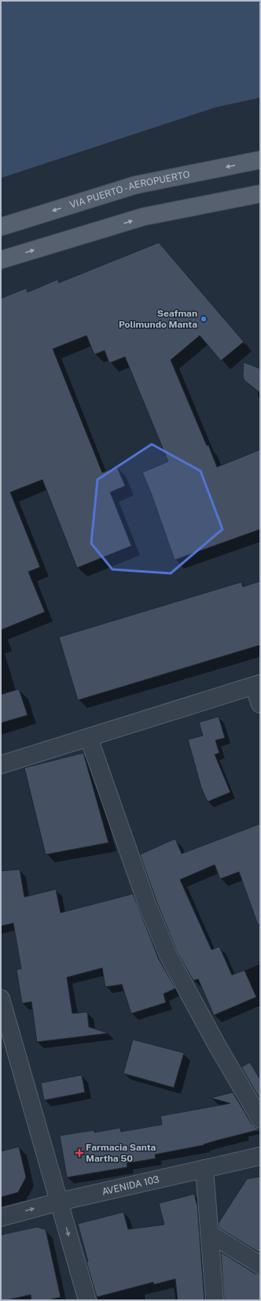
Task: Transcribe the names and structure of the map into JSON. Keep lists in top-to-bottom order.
{
  "streets": {
    "main road": ["VIA PUERTO - AEROPUERTO"],
    "street": ["AVENIDA 103"]
  },
  "places": {
    "other": ["Seafman Polimundo Manta"],
    "health": ["Farmacia Santa Martha 50"]
  }
}
